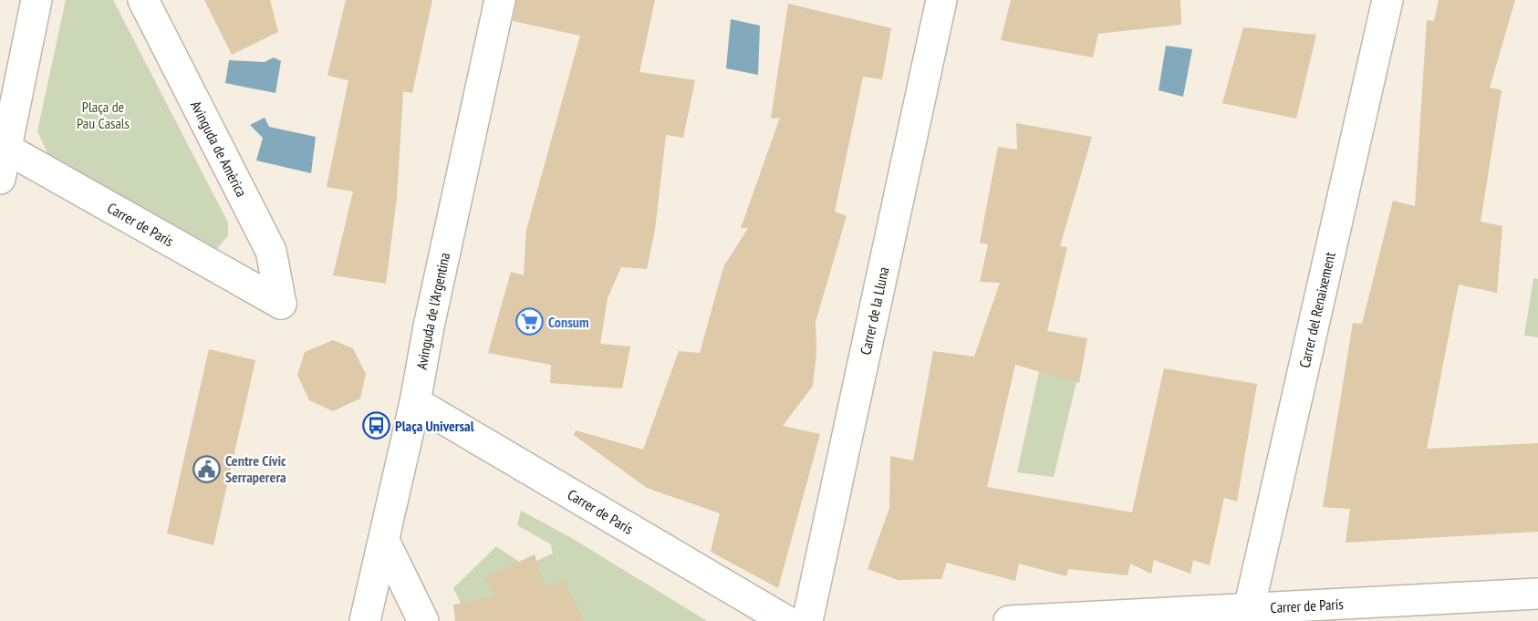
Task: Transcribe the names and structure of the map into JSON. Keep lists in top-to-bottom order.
{
  "streets": {
    "street": [
      "Avinguda de Amèrica",
      "Carrer de París",
      "Carrer de la Lluna",
      "Avinguda de l'Argentina",
      "Carrer del Renaixement"
    ]
  },
  "crossings": [
    ["Avinguda de Amèrica", "Carrer de París"],
    ["Carrer de París", "Avinguda de l'Argentina"],
    ["Carrer de París", "Carrer del Renaixement"]
  ],
  "parks": ["Plaça de Pau Casals"],
  "places": {
    "supermarket": ["Consum"],
    "bus stop": ["Plaça Universal"],
    "public building": ["Centre Cívic Serraperera"]
  }
}
